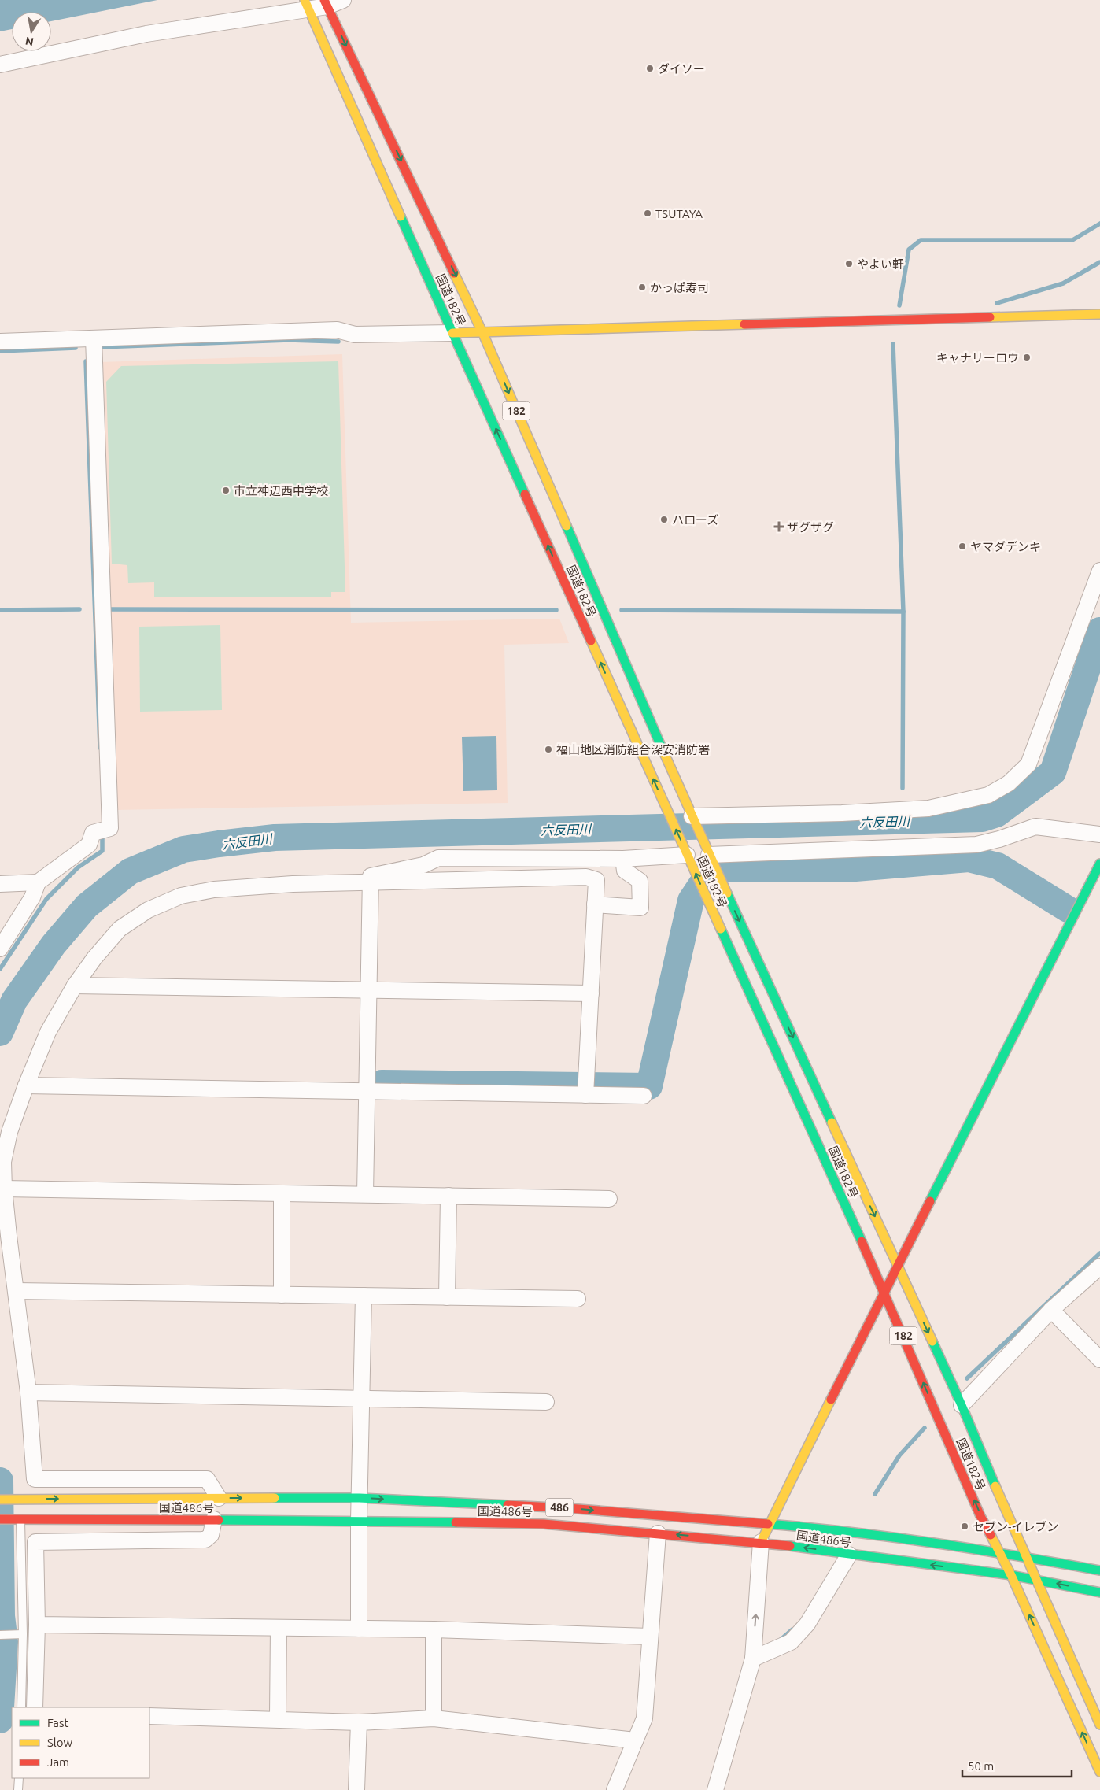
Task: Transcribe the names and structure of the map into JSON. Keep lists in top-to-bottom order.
{
  "streets": {
    "main road": [
      "国道182号",
      "182",
      "国道486号",
      "486"
    ]
  },
  "crossings": [
    ["国道182号", "国道486号"]
  ],
  "water": ["六反田川"],
  "places": {
    "other": [
      "ダイソー",
      "TSUTAYA",
      "やよい軒",
      "かっぱ寿司",
      "キャナリーロウ",
      "市立神辺西中学校",
      "ハローズ",
      "ヤマダデンキ",
      "福山地区消防組合深安消防署",
      "セブン-イレブン"
    ],
    "health": ["ザグザグ"]
  },
  "legend": ["Fast", "Slow", "Jam"],
  "scale_bar": "50 m",
  "north": "bottom"
}
